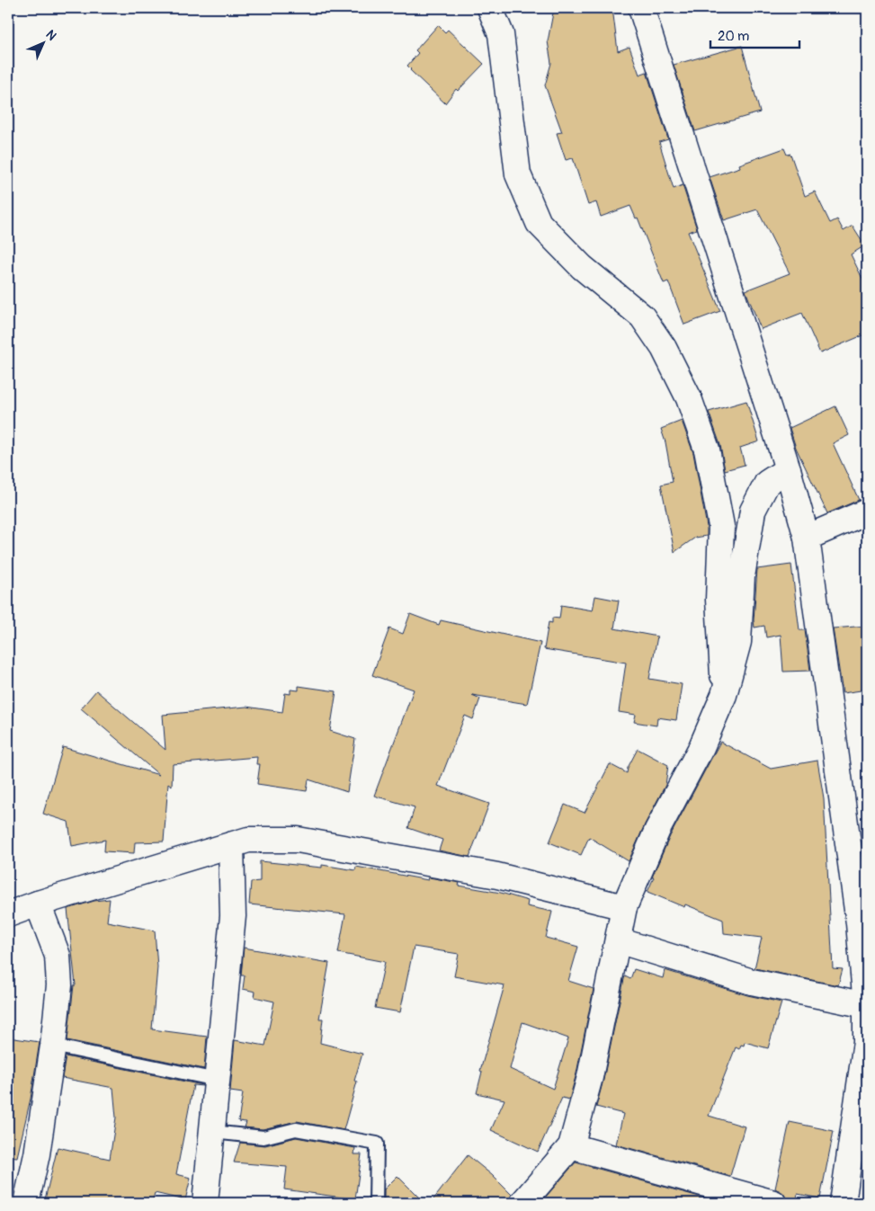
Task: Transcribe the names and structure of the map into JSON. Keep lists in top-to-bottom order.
{
  "scale_bar": "20 m",
  "north": "top right"
}
